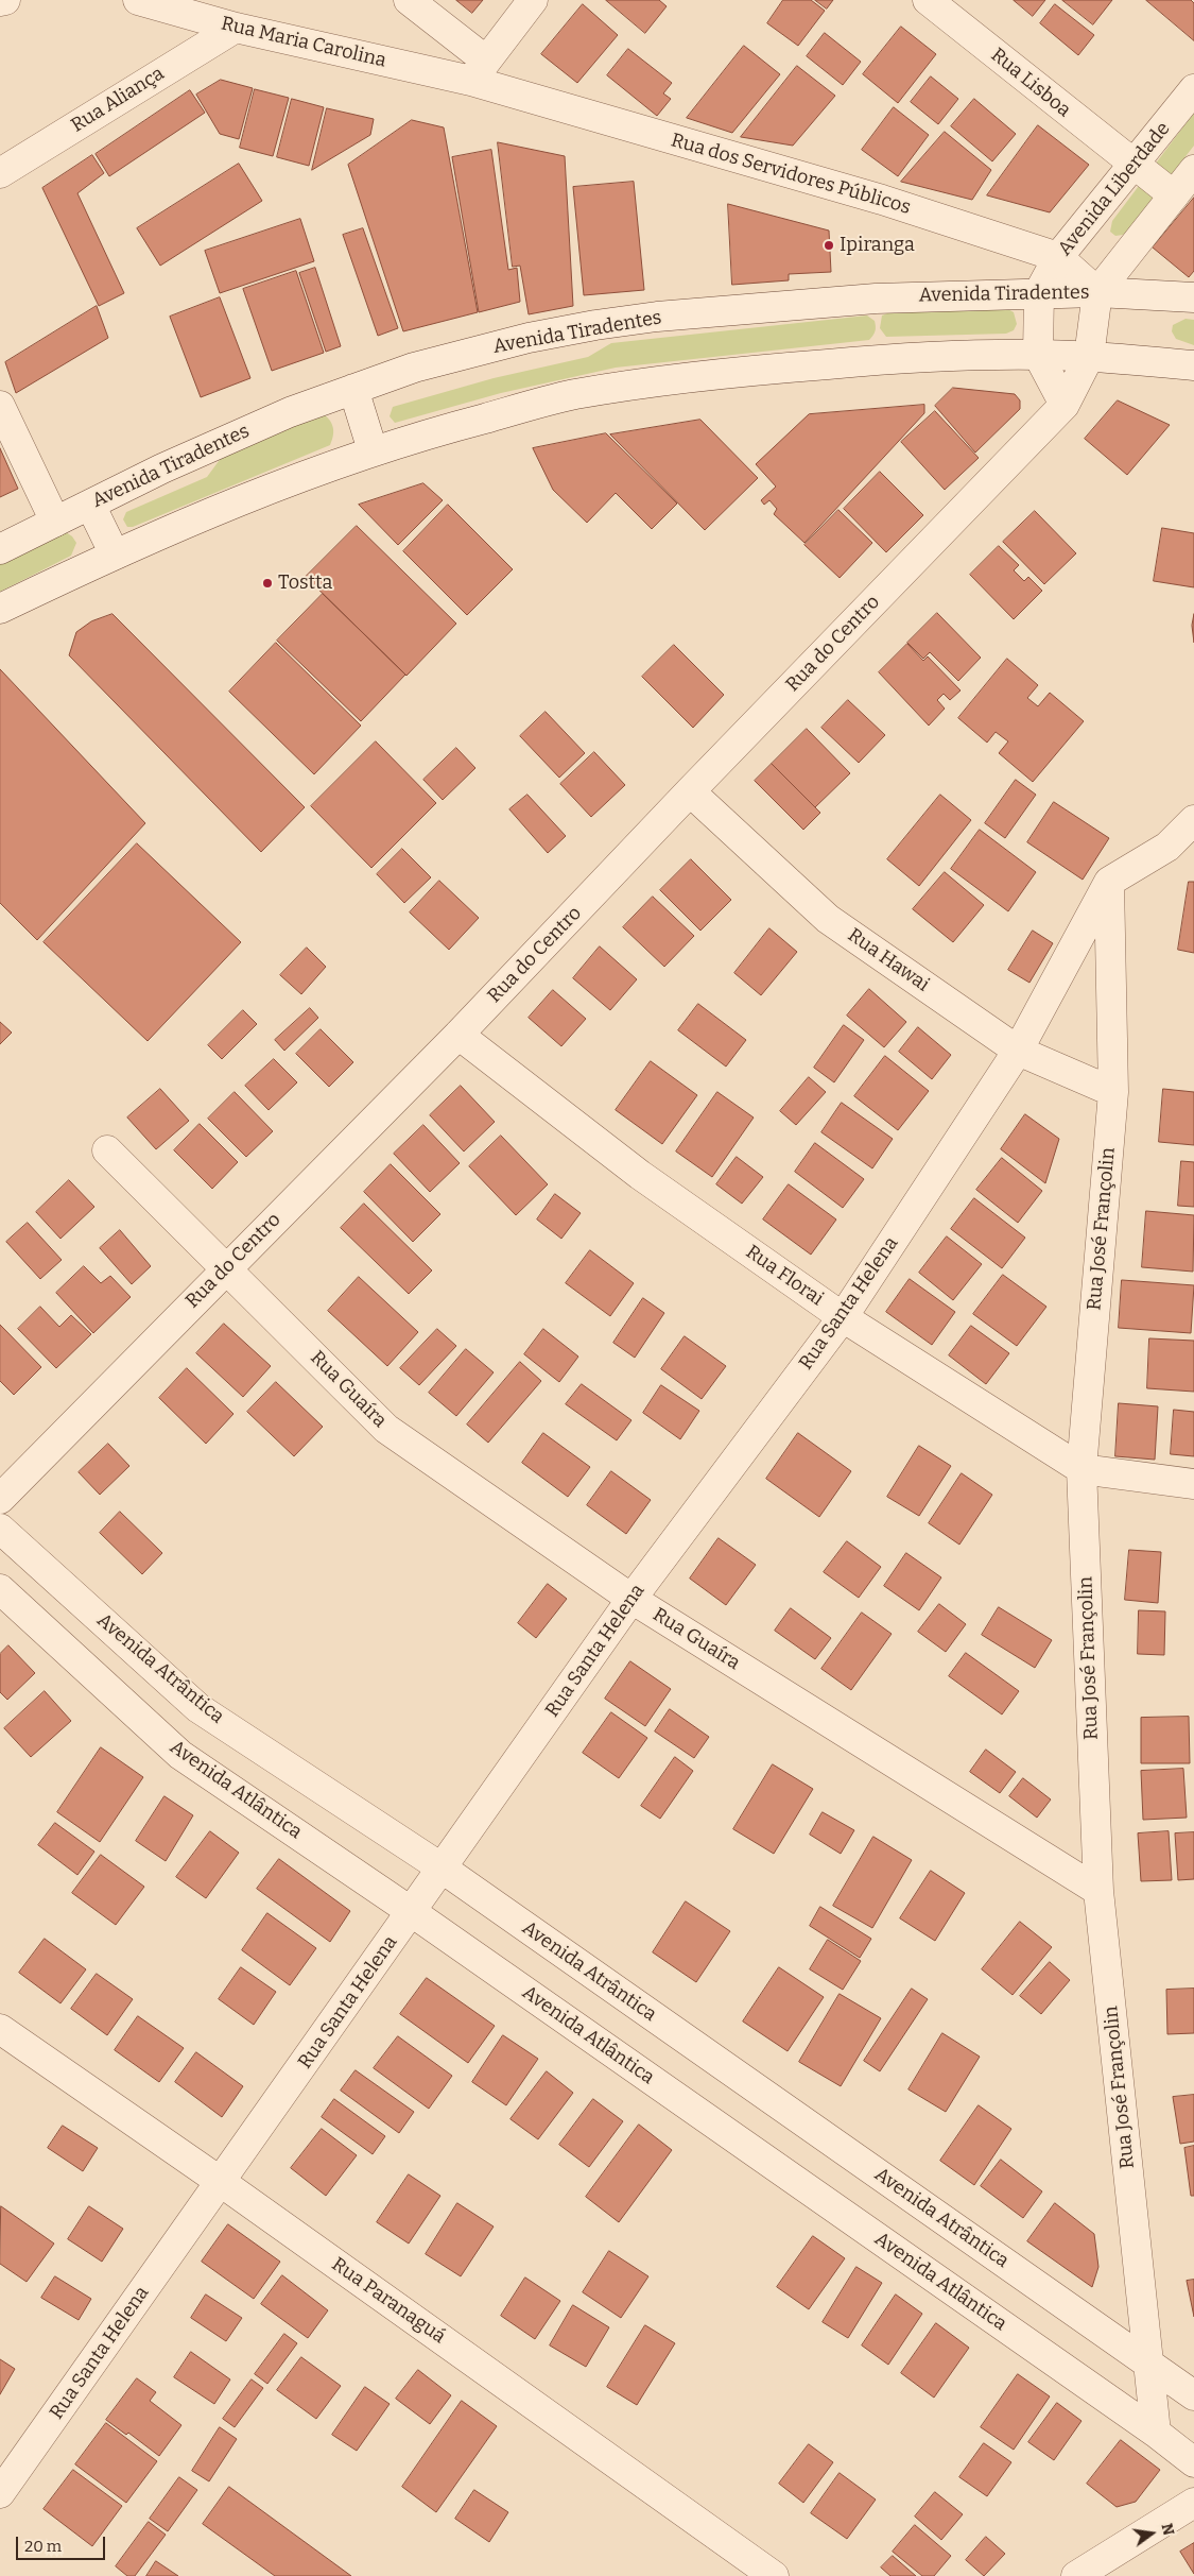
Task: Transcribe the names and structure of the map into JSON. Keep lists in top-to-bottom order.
{
  "streets": {
    "street": [
      "Rua Maria Carolina",
      "Rua Lisboa",
      "Rua Aliança",
      "Rua dos Servidores Públicos",
      "Avenida Liberdade",
      "Avenida Tiradentes",
      "Rua do Centro",
      "Rua Hawai",
      "Rua José Françolin",
      "Rua Florai",
      "Rua Santa Helena",
      "Rua Guaíra",
      "Avenida Atrântica",
      "Avenida Atlântica",
      "Rua Paranaguá"
    ]
  },
  "crossings": [
    ["Rua Maria Carolina", "Rua Aliança"],
    ["Rua Maria Carolina", "Rua dos Servidores Públicos"],
    ["Rua Lisboa", "Avenida Liberdade"],
    ["Rua dos Servidores Públicos", "Avenida Liberdade"],
    ["Rua dos Servidores Públicos", "Avenida Tiradentes"],
    ["Rua dos Servidores Públicos", "Rua do Centro"],
    ["Avenida Liberdade", "Avenida Tiradentes"],
    ["Avenida Tiradentes", "Rua do Centro"],
    ["Rua do Centro", "Rua Hawai"],
    ["Rua do Centro", "Rua Florai"],
    ["Rua do Centro", "Rua Guaíra"],
    ["Rua Hawai", "Rua José Françolin"],
    ["Rua Hawai", "Rua Santa Helena"],
    ["Rua José Françolin", "Rua Florai"],
    ["Rua José Françolin", "Rua Santa Helena"],
    ["Rua José Françolin", "Rua Guaíra"],
    ["Rua José Françolin", "Avenida Atrântica"],
    ["Rua José Françolin", "Avenida Atlântica"],
    ["Rua Florai", "Rua Santa Helena"],
    ["Rua Santa Helena", "Rua Guaíra"],
    ["Rua Santa Helena", "Avenida Atrântica"],
    ["Rua Santa Helena", "Avenida Atlântica"],
    ["Rua Santa Helena", "Rua Paranaguá"]
  ],
  "places": ["Ipiranga", "Tostta"],
  "scale_bar": "20 m",
  "north": "right"
}
